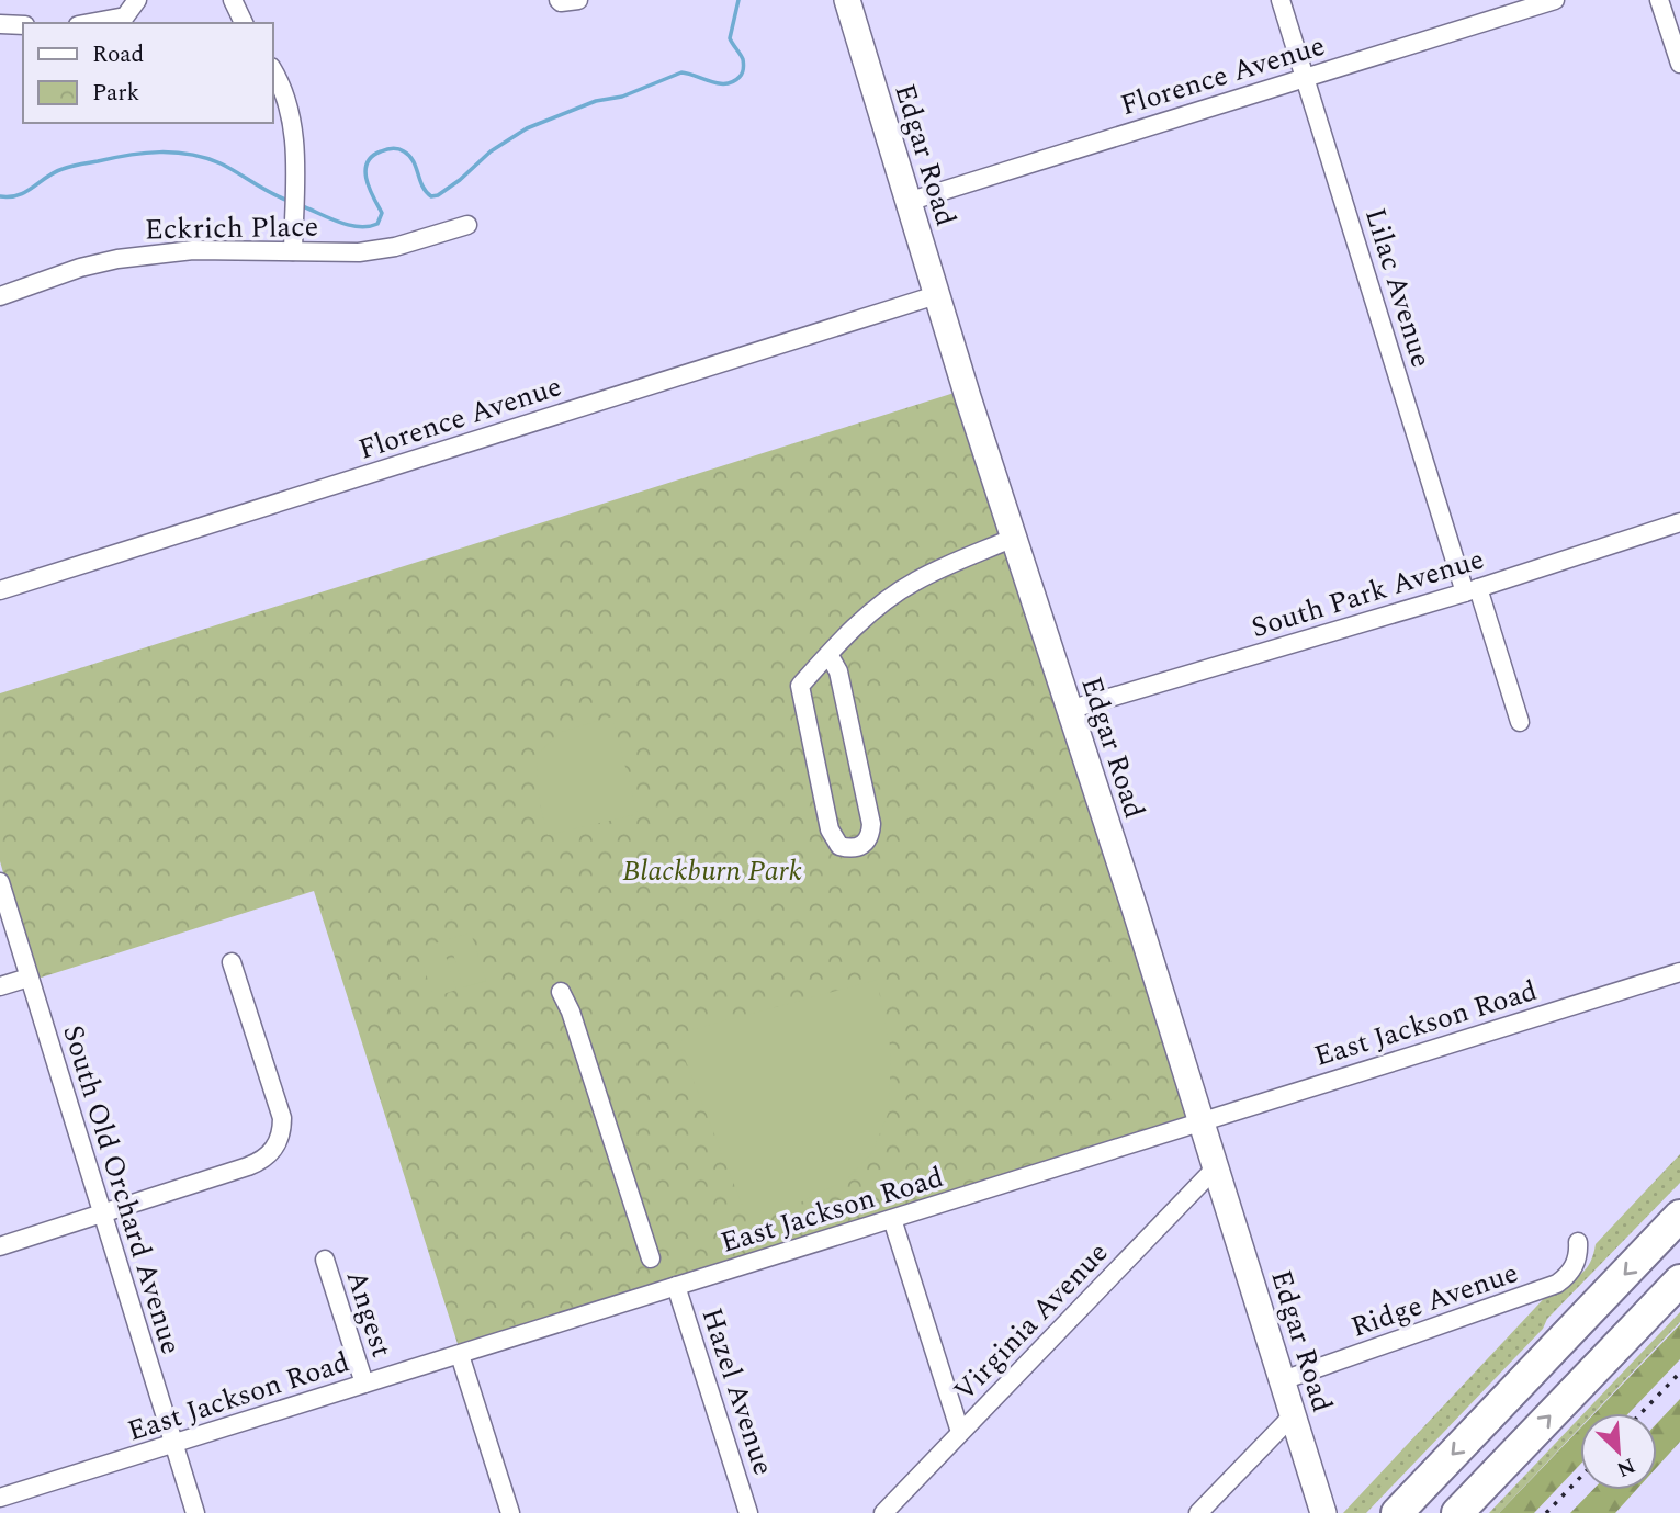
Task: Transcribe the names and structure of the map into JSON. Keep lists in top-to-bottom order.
{
  "streets": {
    "street": [
      "Florence Avenue",
      "Edgar Road",
      "Eckrich Place",
      "Lilac Avenue",
      "South Park Avenue",
      "East Jackson Road",
      "South Old Orchard Avenue",
      "Ridge Avenue",
      "Angest",
      "Virginia Avenue",
      "Hazel Avenue"
    ]
  },
  "crossings": [
    ["Florence Avenue", "Edgar Road"],
    ["Florence Avenue", "Lilac Avenue"],
    ["Edgar Road", "South Park Avenue"],
    ["Edgar Road", "East Jackson Road"],
    ["Edgar Road", "Ridge Avenue"],
    ["Edgar Road", "Virginia Avenue"],
    ["Lilac Avenue", "South Park Avenue"],
    ["East Jackson Road", "South Old Orchard Avenue"],
    ["East Jackson Road", "Angest"],
    ["East Jackson Road", "Hazel Avenue"]
  ],
  "parks": ["Blackburn Park"],
  "legend": ["Road", "Park"],
  "north": "bottom right"
}
